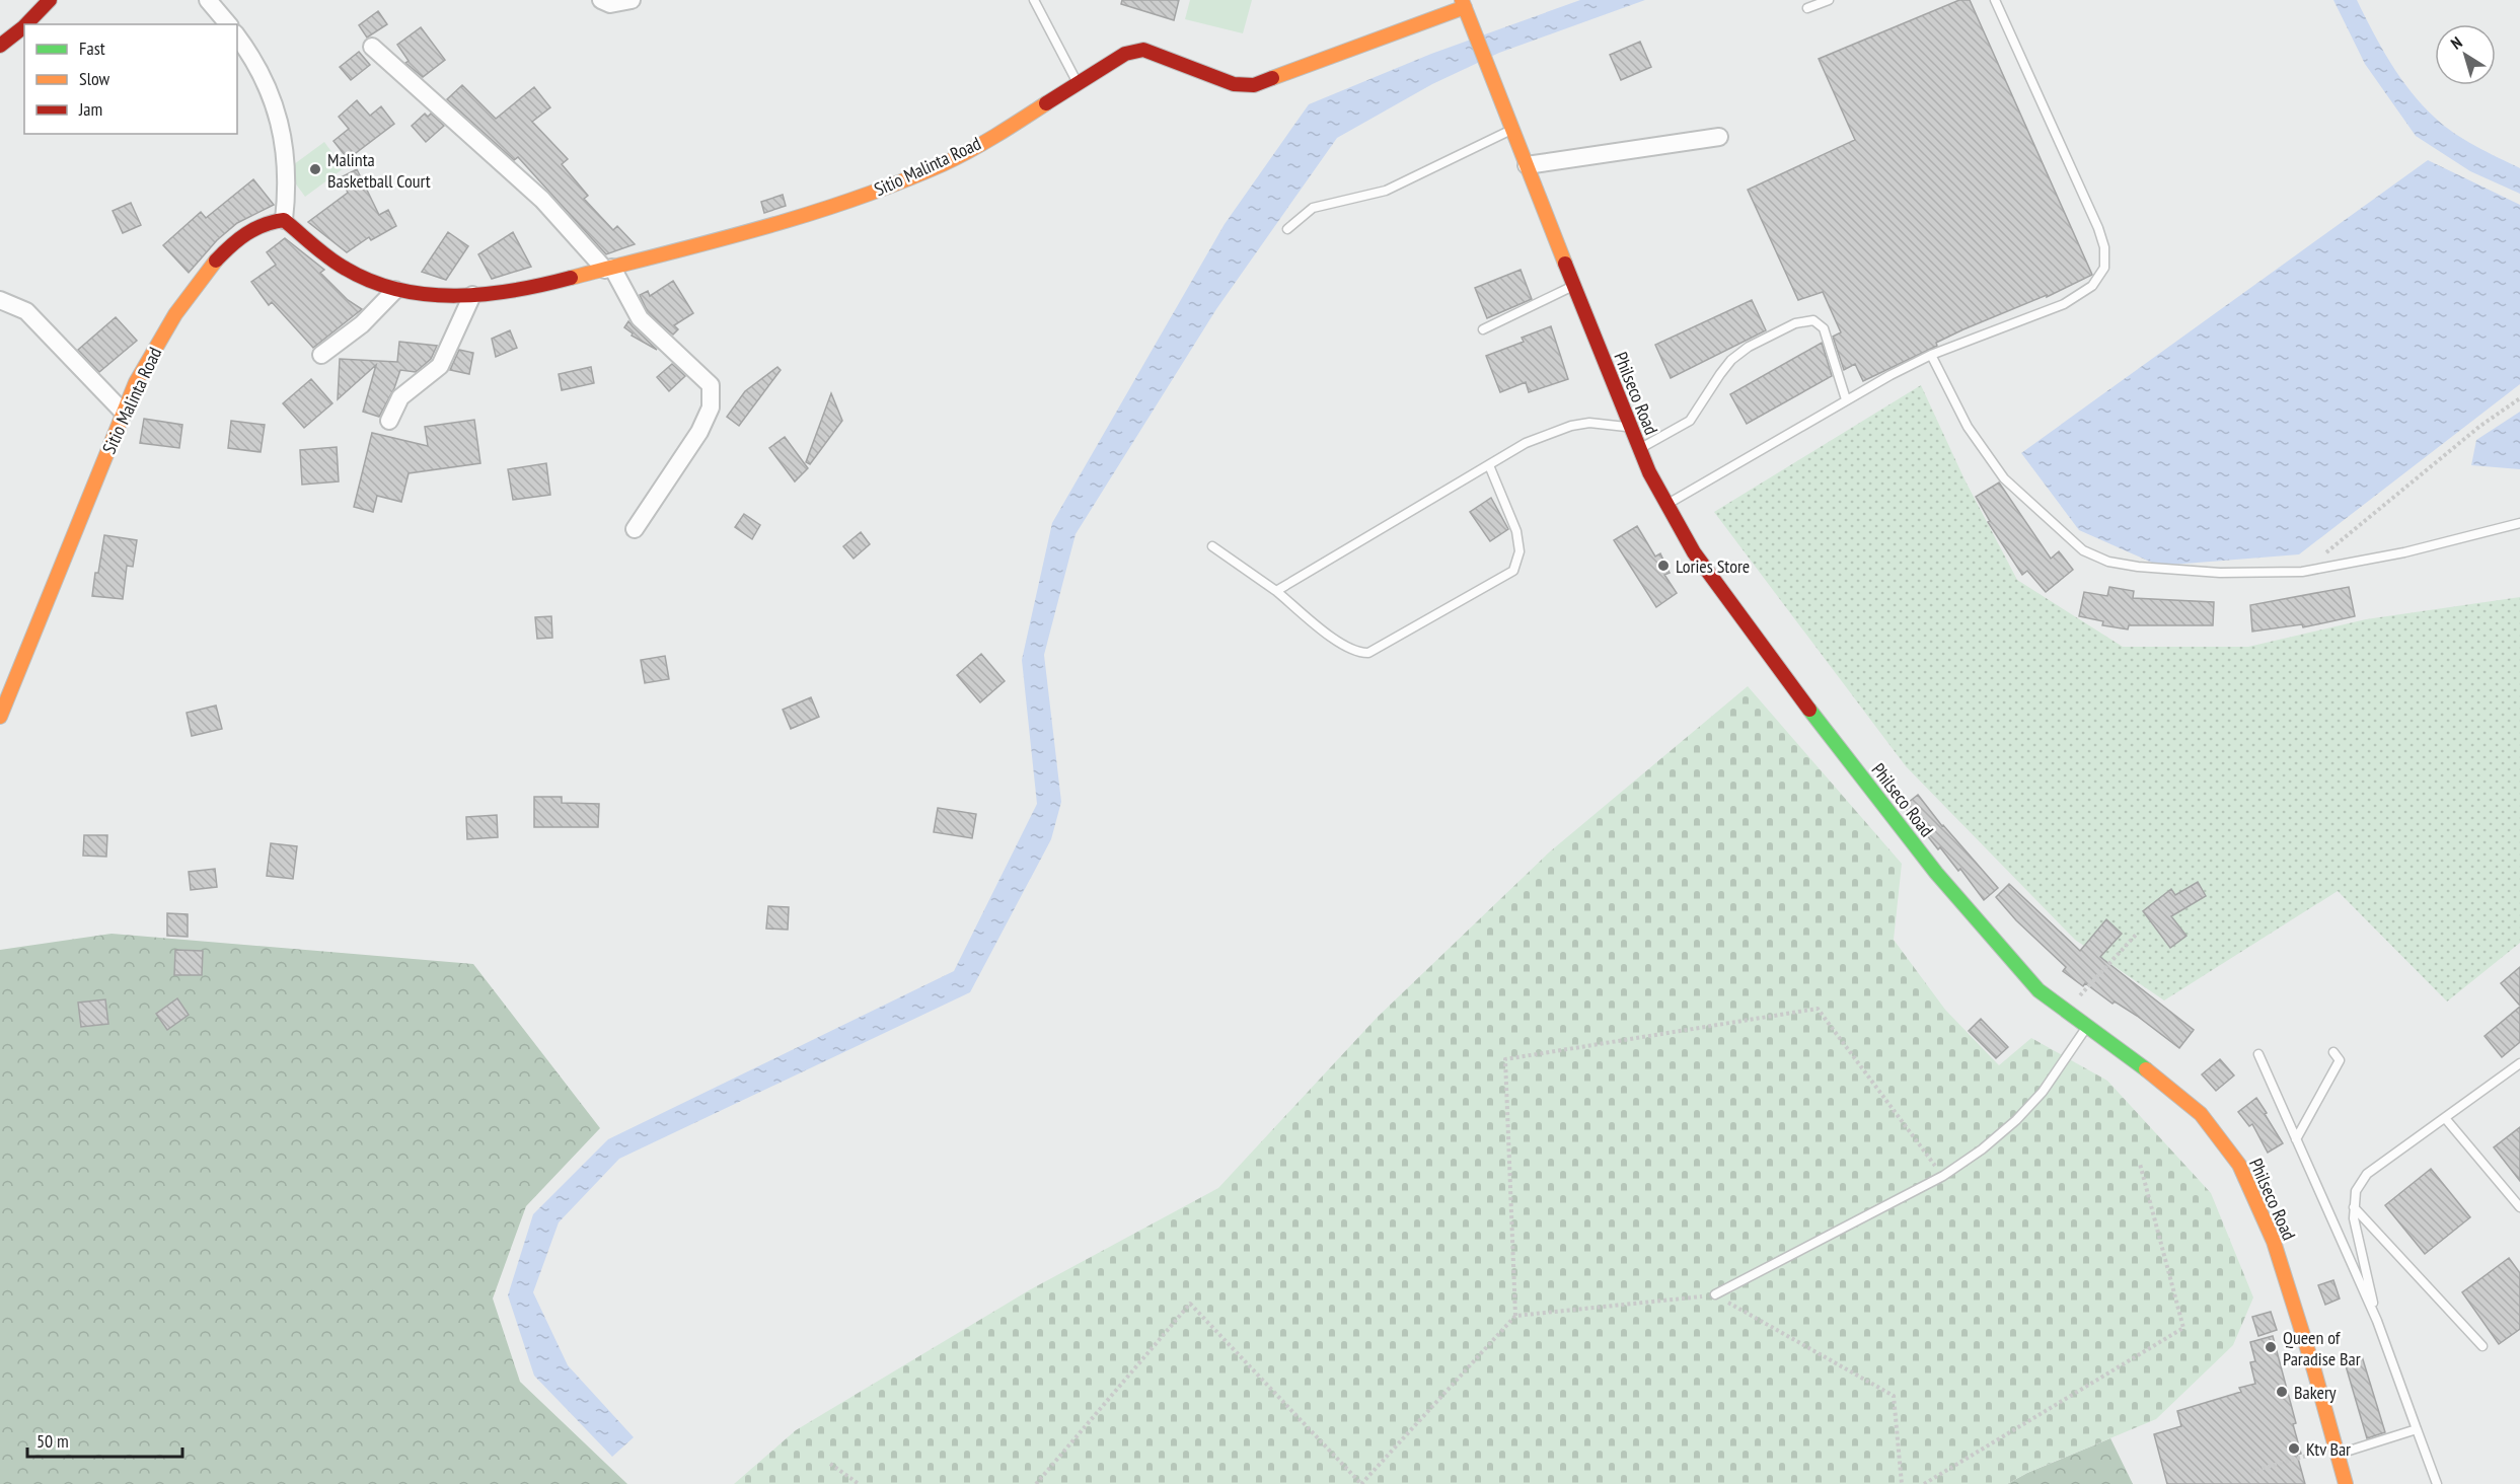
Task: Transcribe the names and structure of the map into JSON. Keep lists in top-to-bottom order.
{
  "streets": {
    "street": ["Sitio Malinta Road", "Philseco Road"]
  },
  "crossings": [
    ["Sitio Malinta Road", "Philseco Road"]
  ],
  "places": [
    "Malinta Basketball Court",
    "Lories Store",
    "Queen of Paradise Bar",
    "Bakery",
    "Ktv Bar"
  ],
  "legend": ["Fast", "Slow", "Jam"],
  "scale_bar": "50 m",
  "north": "top left"
}
